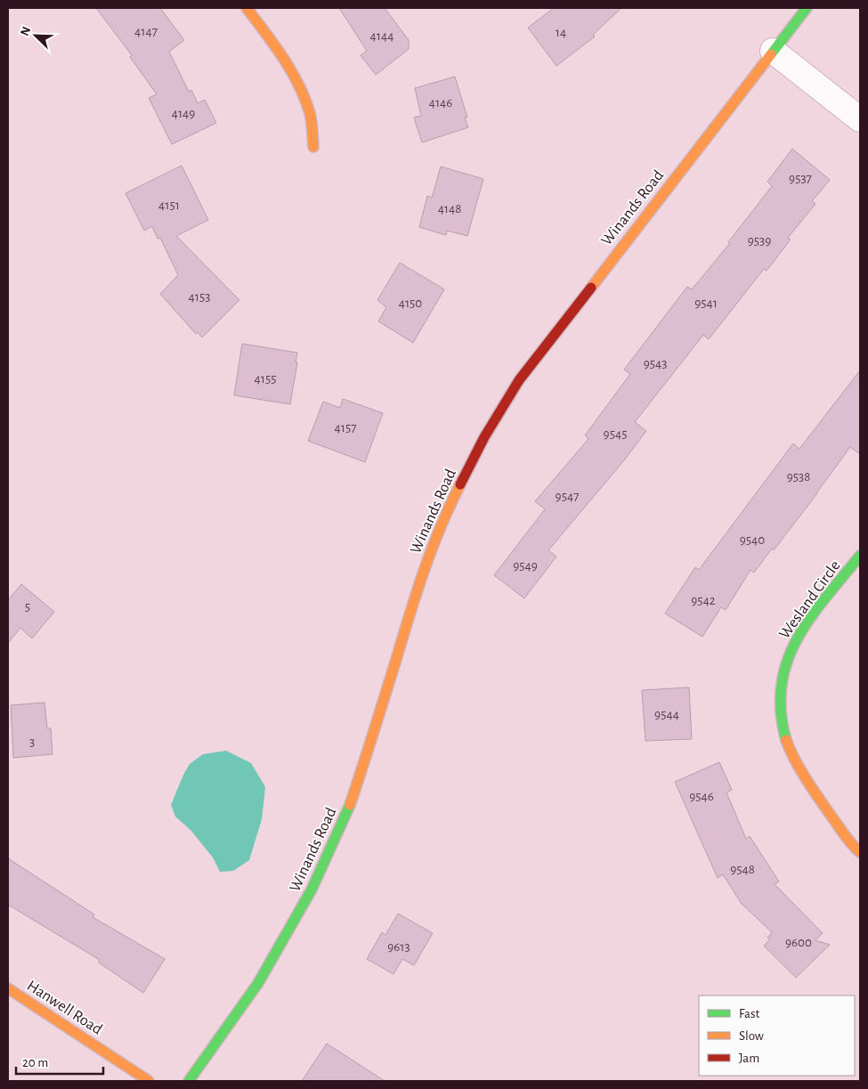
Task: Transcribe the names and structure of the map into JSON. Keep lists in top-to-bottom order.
{
  "streets": {
    "street": ["Winands Road", "Wesland Circle", "Hanwell Road"]
  },
  "house_numbers": [
    "4147",
    "14",
    "4144",
    "4146",
    "4149",
    "9537",
    "4151",
    "4148",
    "9539",
    "4153",
    "4150",
    "9541",
    "9543",
    "4155",
    "4157",
    "9545",
    "9538",
    "9547",
    "9540",
    "9549",
    "9542",
    "5",
    "9544",
    "3",
    "9546",
    "9548",
    "9600",
    "9613"
  ],
  "legend": ["Fast", "Slow", "Jam"],
  "scale_bar": "20 m",
  "north": "top left"
}
